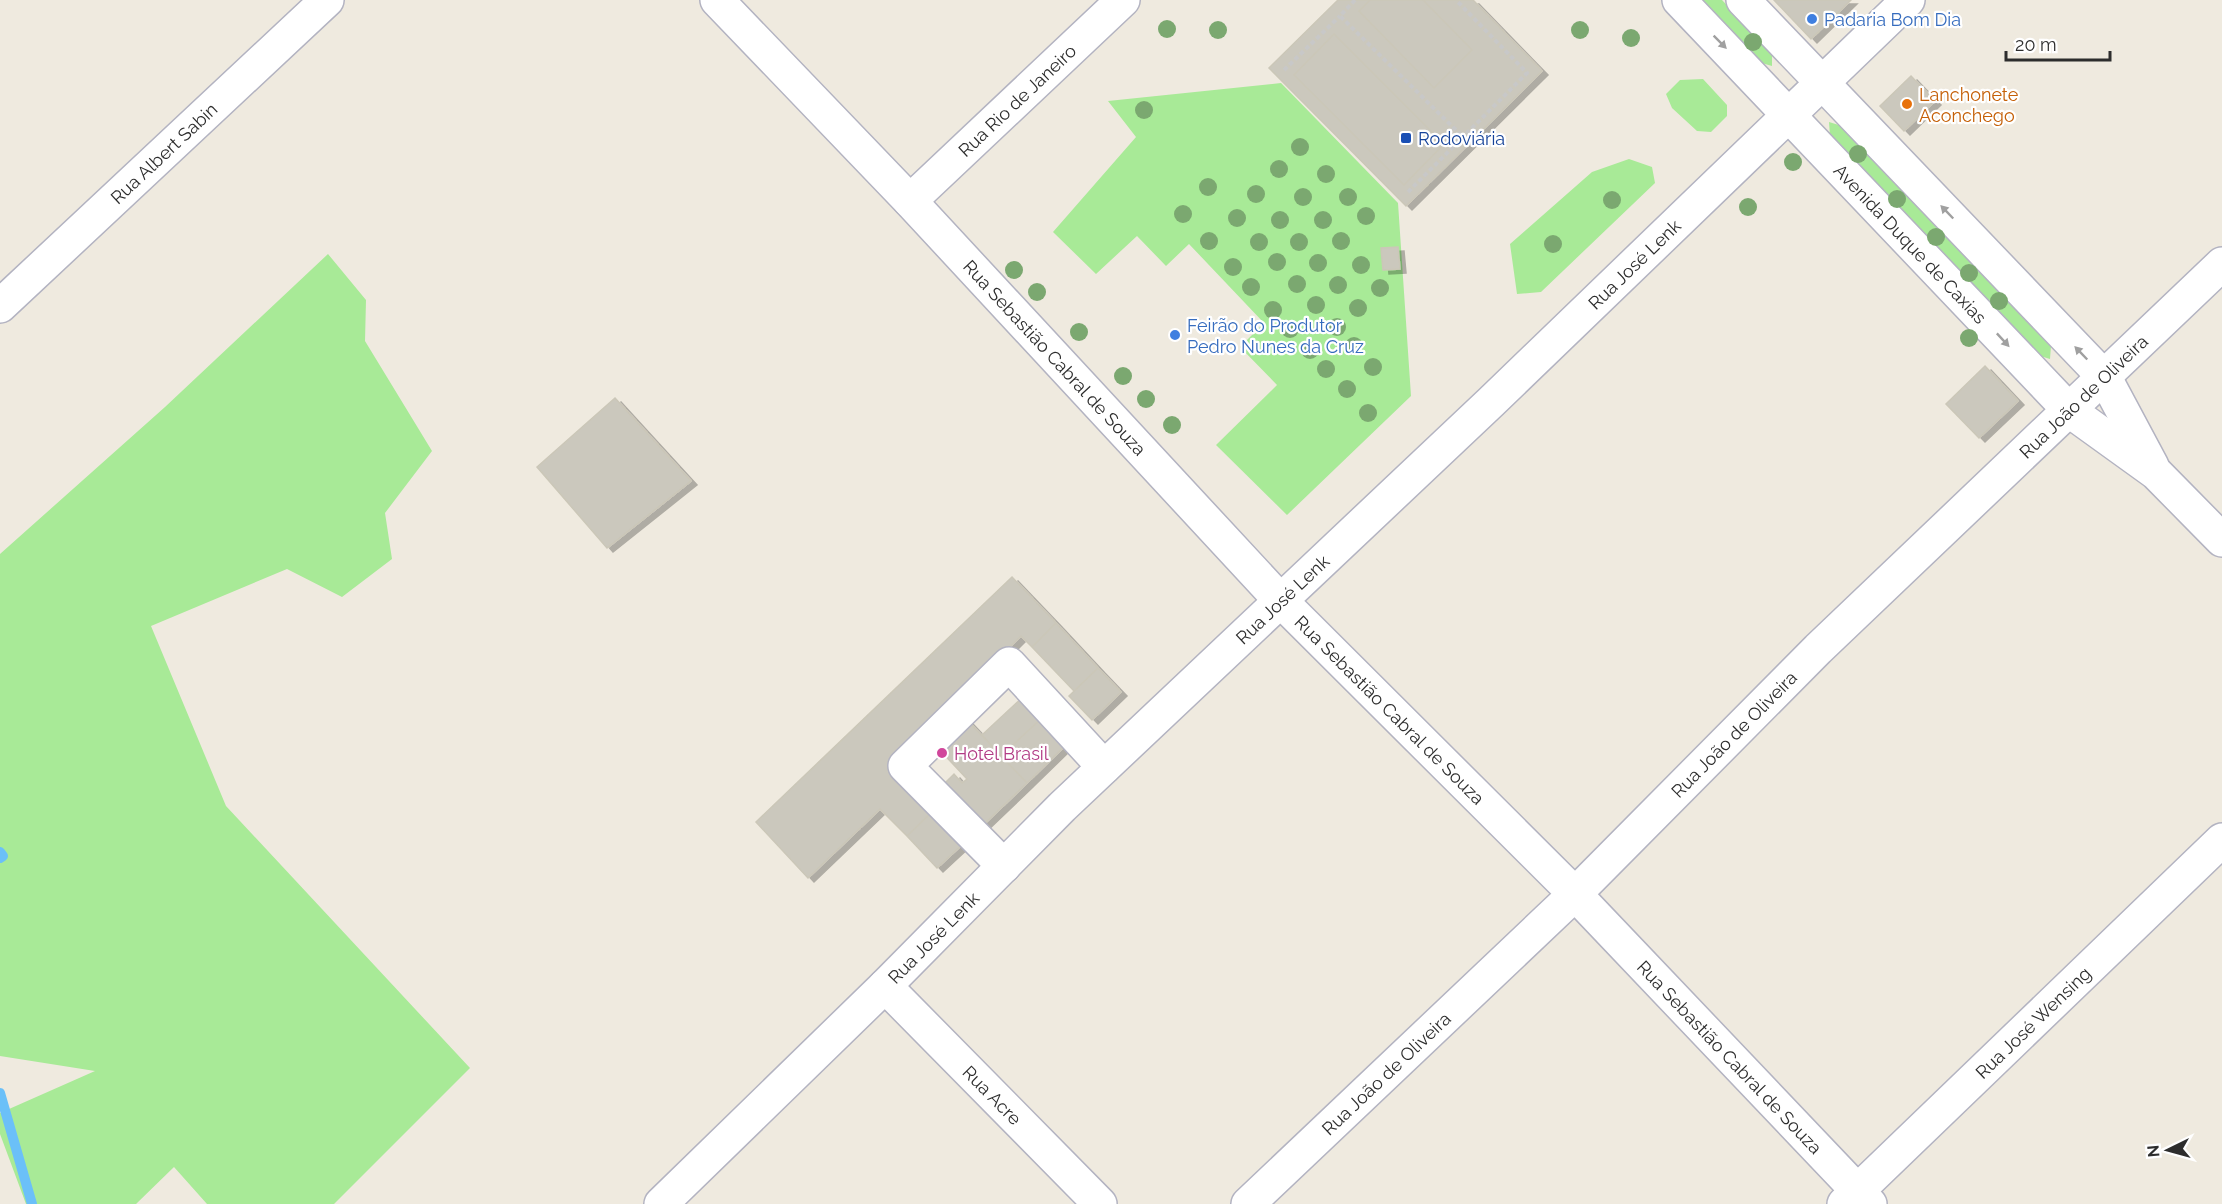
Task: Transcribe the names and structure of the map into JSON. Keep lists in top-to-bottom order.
{
  "streets": {
    "street": [
      "Rua Rio de Janeiro",
      "Rua Albert Sabin",
      "Avenida Duque de Caxias",
      "Rua José Lenk",
      "Rua Sebastião Cabral de Souza",
      "Rua João de Oliveira",
      "Rua José Wensing",
      "Rua Acre"
    ]
  },
  "crossings": [
    ["Rua Rio de Janeiro", "Rua Sebastião Cabral de Souza"],
    ["Avenida Duque de Caxias", "Rua José Lenk"],
    ["Avenida Duque de Caxias", "Rua João de Oliveira"],
    ["Rua José Lenk", "Rua Sebastião Cabral de Souza"],
    ["Rua José Lenk", "Rua Acre"],
    ["Rua Sebastião Cabral de Souza", "Rua João de Oliveira"],
    ["Rua Sebastião Cabral de Souza", "Rua José Wensing"]
  ],
  "places": {
    "other": [
      "Padaria Bom Dia",
      "Lanchonete Aconchego",
      "Feirão do Produtor Pedro Nunes da Cruz",
      "Hotel Brasil"
    ],
    "transit": ["Rodoviária"]
  },
  "scale_bar": "20 m",
  "north": "left"
}
